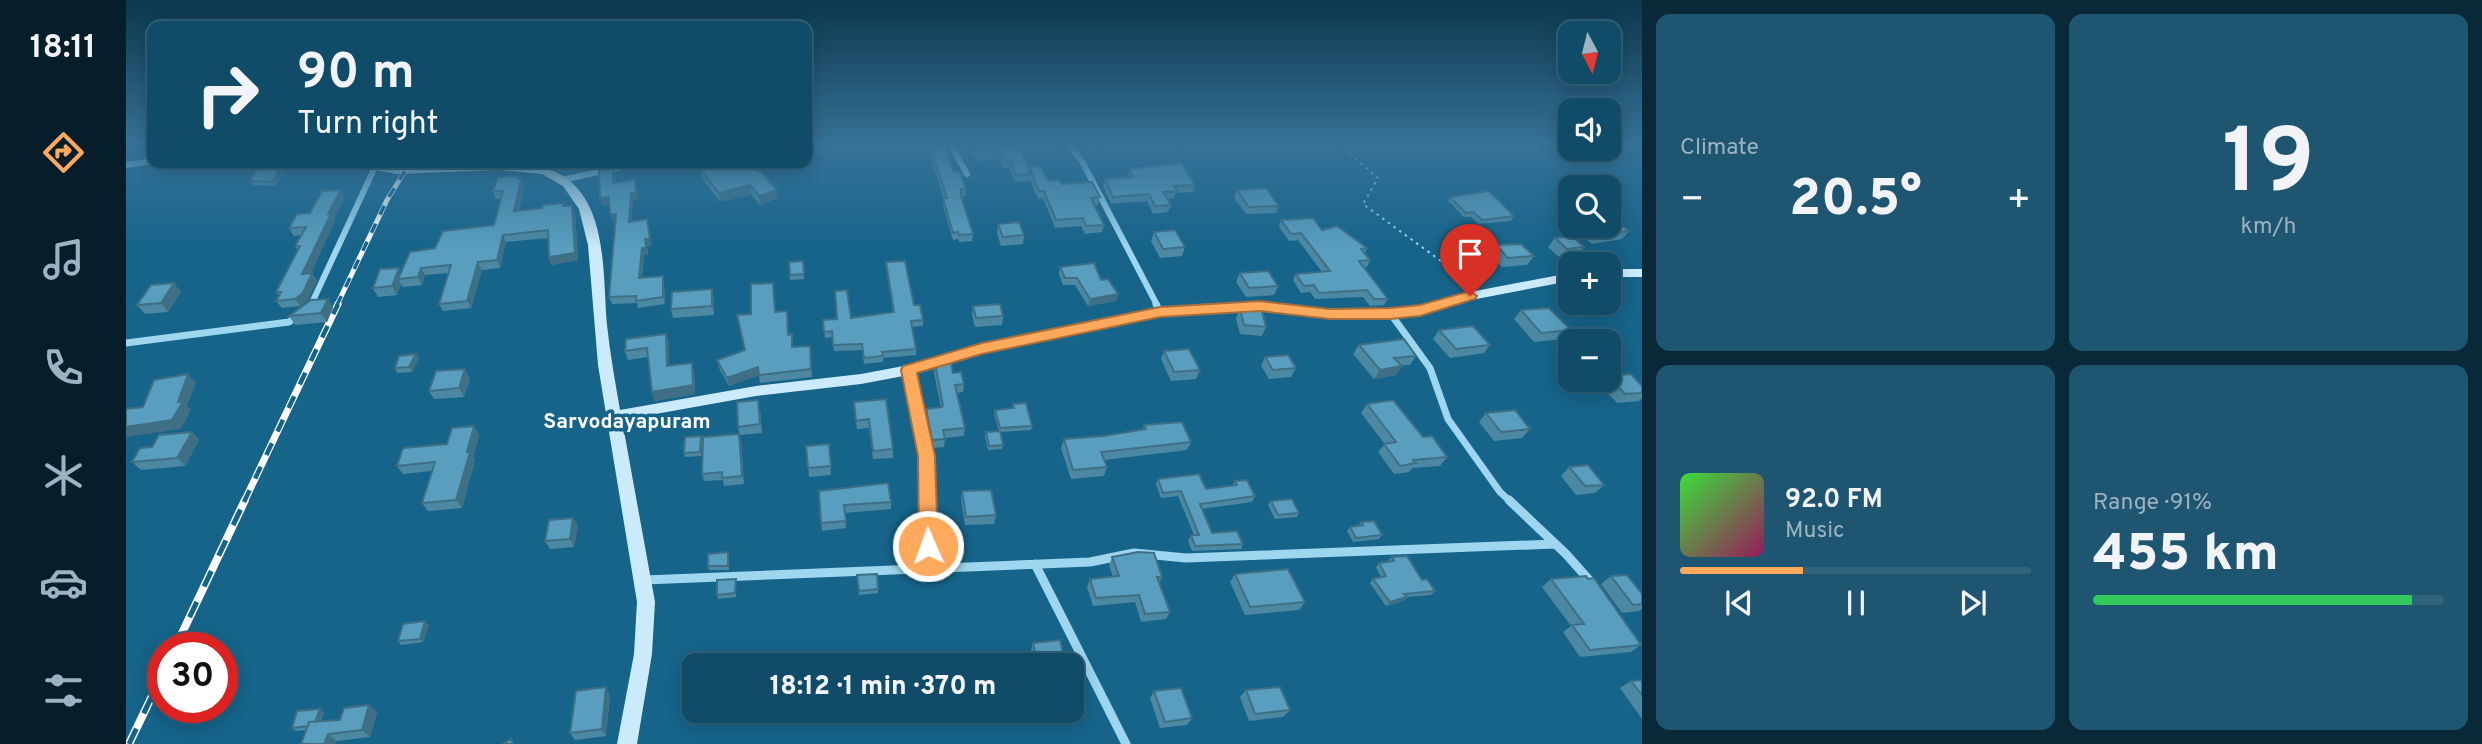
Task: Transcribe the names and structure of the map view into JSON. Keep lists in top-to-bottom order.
{
  "districts": ["Sarvodayapuram"],
  "north": "bottom",
  "page": {
    "tabs": "18:11",
    "tile": [
      "Climate",
      ["19", "km/h"],
      ["Range · 91%", "455 km"]
    ],
    "map_buttons": ["+", "−"],
    "turn": ["90 m", "Turn right"],
    "heat": ["−", "20.5°", "+"],
    "song": ["92.0 FM", "Music"],
    "limit": "30",
    "trip": "18:12 · 1 min · 370 m"
  }
}
